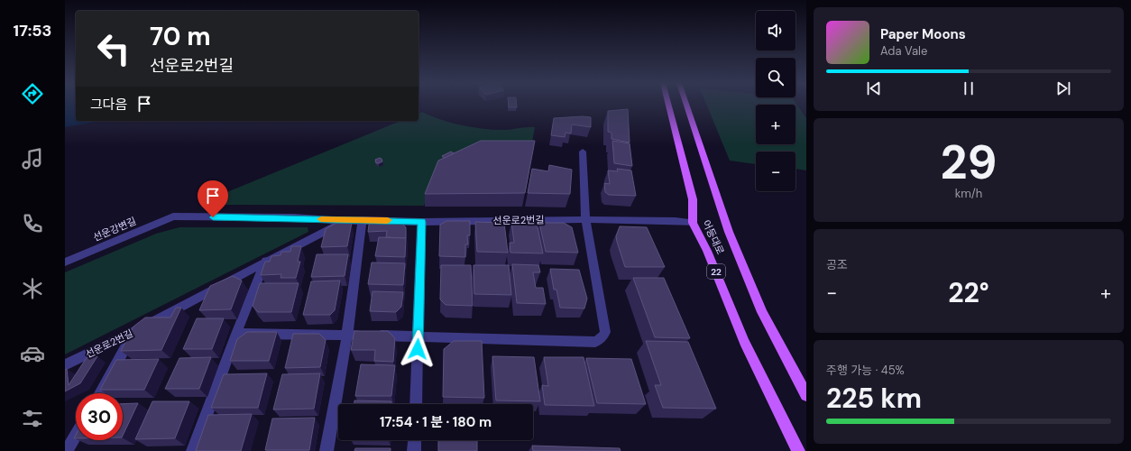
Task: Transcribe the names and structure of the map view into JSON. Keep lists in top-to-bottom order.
{
  "streets": {
    "main road": ["어등대로", "22"],
    "street": ["선운로2번길", "선운강변길"]
  },
  "crossings": [
    ["선운로2번길", "선운강변길"],
    ["선운로2번길", "어등대로"]
  ],
  "page": {
    "tabs": "17:53",
    "map_buttons": ["+", "−"],
    "turn": ["70 m", "선운로2번길"],
    "song": ["Paper Moons", "Ada Vale"],
    "then": "그다음",
    "tile": [
      ["29", "km/h"],
      "공조",
      ["주행 가능 · 45%", "225 km"]
    ],
    "heat": ["−", "22°", "+"],
    "limit": "30",
    "trip": "17:54 · 1 분 · 180 m"
  }
}
